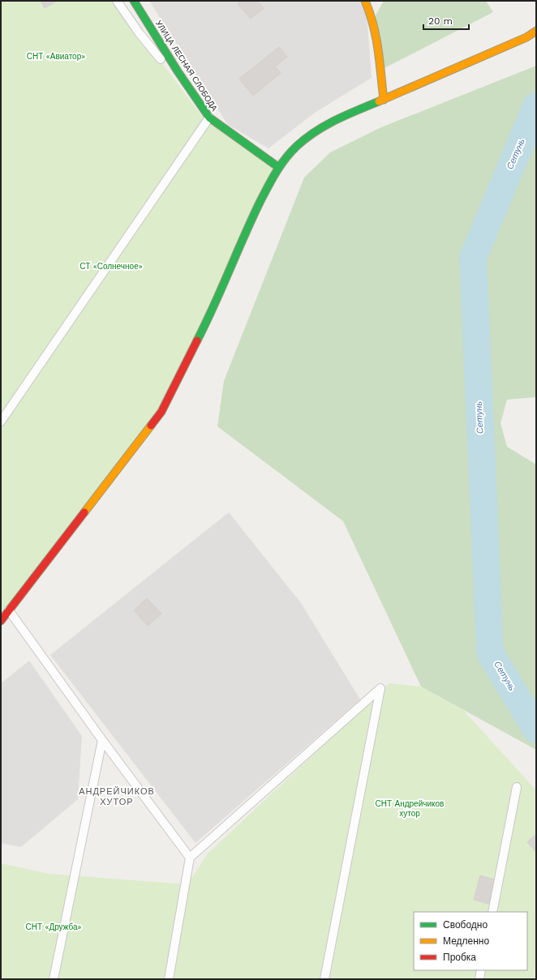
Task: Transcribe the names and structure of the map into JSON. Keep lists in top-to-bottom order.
{
  "streets": {
    "main road": ["УЛИЦА ЛЕСНАЯ СЛОБОДА"]
  },
  "districts": ["АНДРЕЙЧИКОВ ХУТОР"],
  "water": ["Сетунь"],
  "parks": [
    "СНТ «Авиатор»",
    "СТ «Солнечное»",
    "СНТ Андрейчиков хутор",
    "СНТ «Дружба»"
  ],
  "legend": ["Свободно", "Медленно", "Пробка"],
  "scale_bar": "20 m"
}
